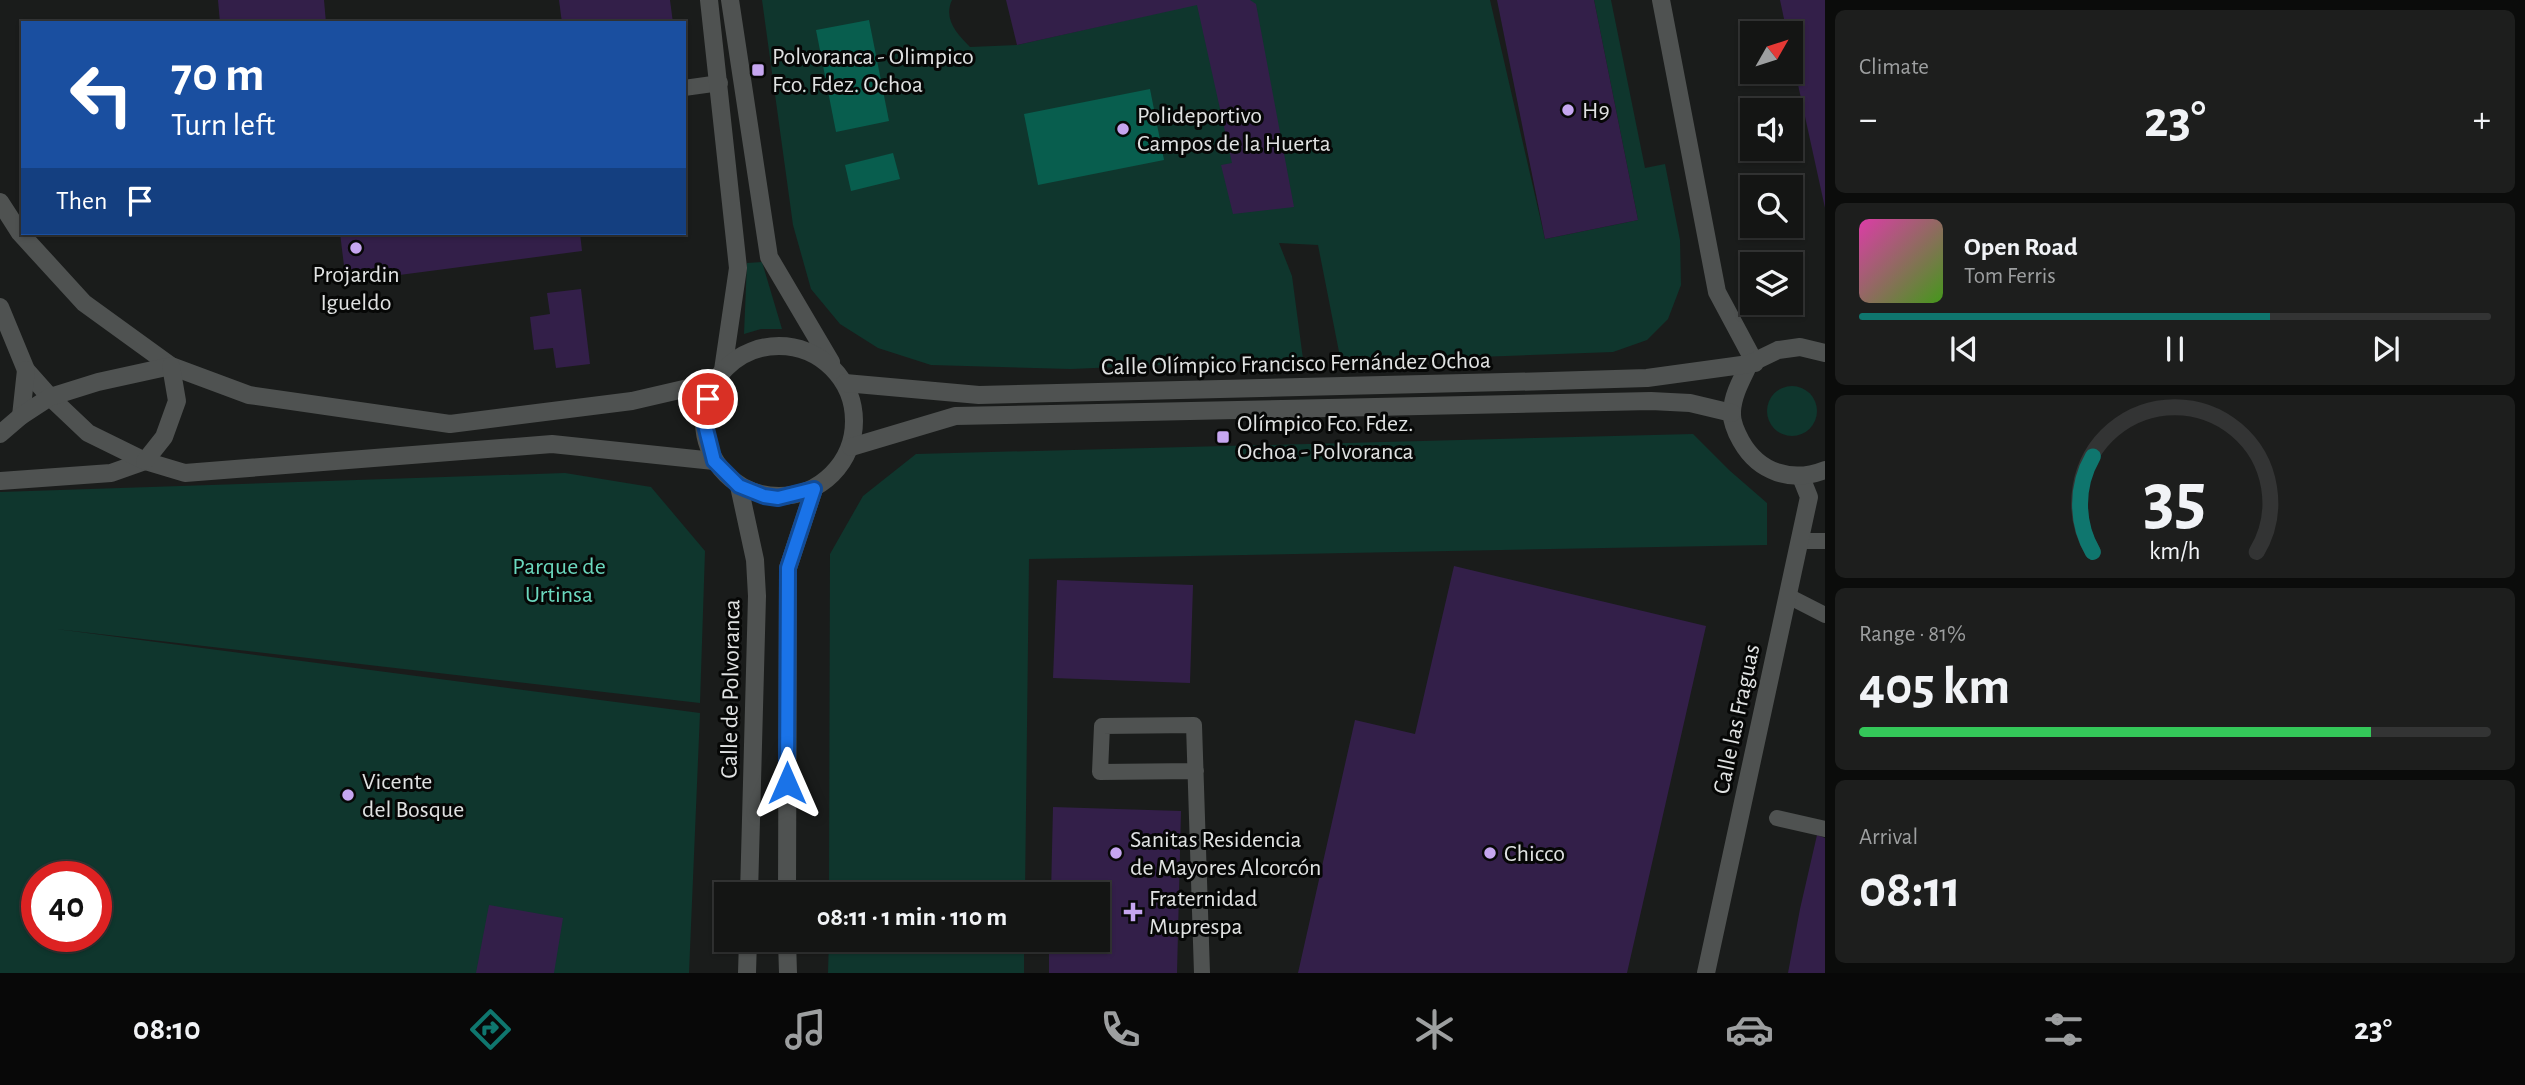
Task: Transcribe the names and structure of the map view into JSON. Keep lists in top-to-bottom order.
{
  "streets": {
    "street": ["Calle Olímpico Francisco Fernández Ochoa", "Calle de Polvoranca", "Calle las Fraguas"]
  },
  "crossings": [
    ["Calle Olímpico Francisco Fernández Ochoa", "Calle de Polvoranca"]
  ],
  "parks": ["Parque de Urtinsa"],
  "places": {
    "transit": ["Polvoranca - Olimpico Fco. Fdez. Ochoa", "Olímpico Fco. Fdez. Ochoa - Polvoranca"],
    "other": [
      "H9",
      "Polideportivo Campos de la Huerta",
      "Projardin Igueldo",
      "Vicente del Bosque",
      "Sanitas Residencia de Mayores Alcorcón",
      "Chicco"
    ],
    "health": ["Fraternidad Muprespa"]
  },
  "north": "top right",
  "page": {
    "tile": [
      "Climate",
      ["Range · 81%", "405 km"],
      ["Arrival", "08:11"]
    ],
    "turn": ["70 m", "Turn left"],
    "heat": ["−", "23°", "+"],
    "then": "Then",
    "song": ["Open Road", "Tom Ferris"],
    "limit": "40",
    "trip": "08:11 · 1 min · 110 m",
    "tabs": ["08:10", "23°"],
    "gauge": ["35", "km/h"]
  }
}
